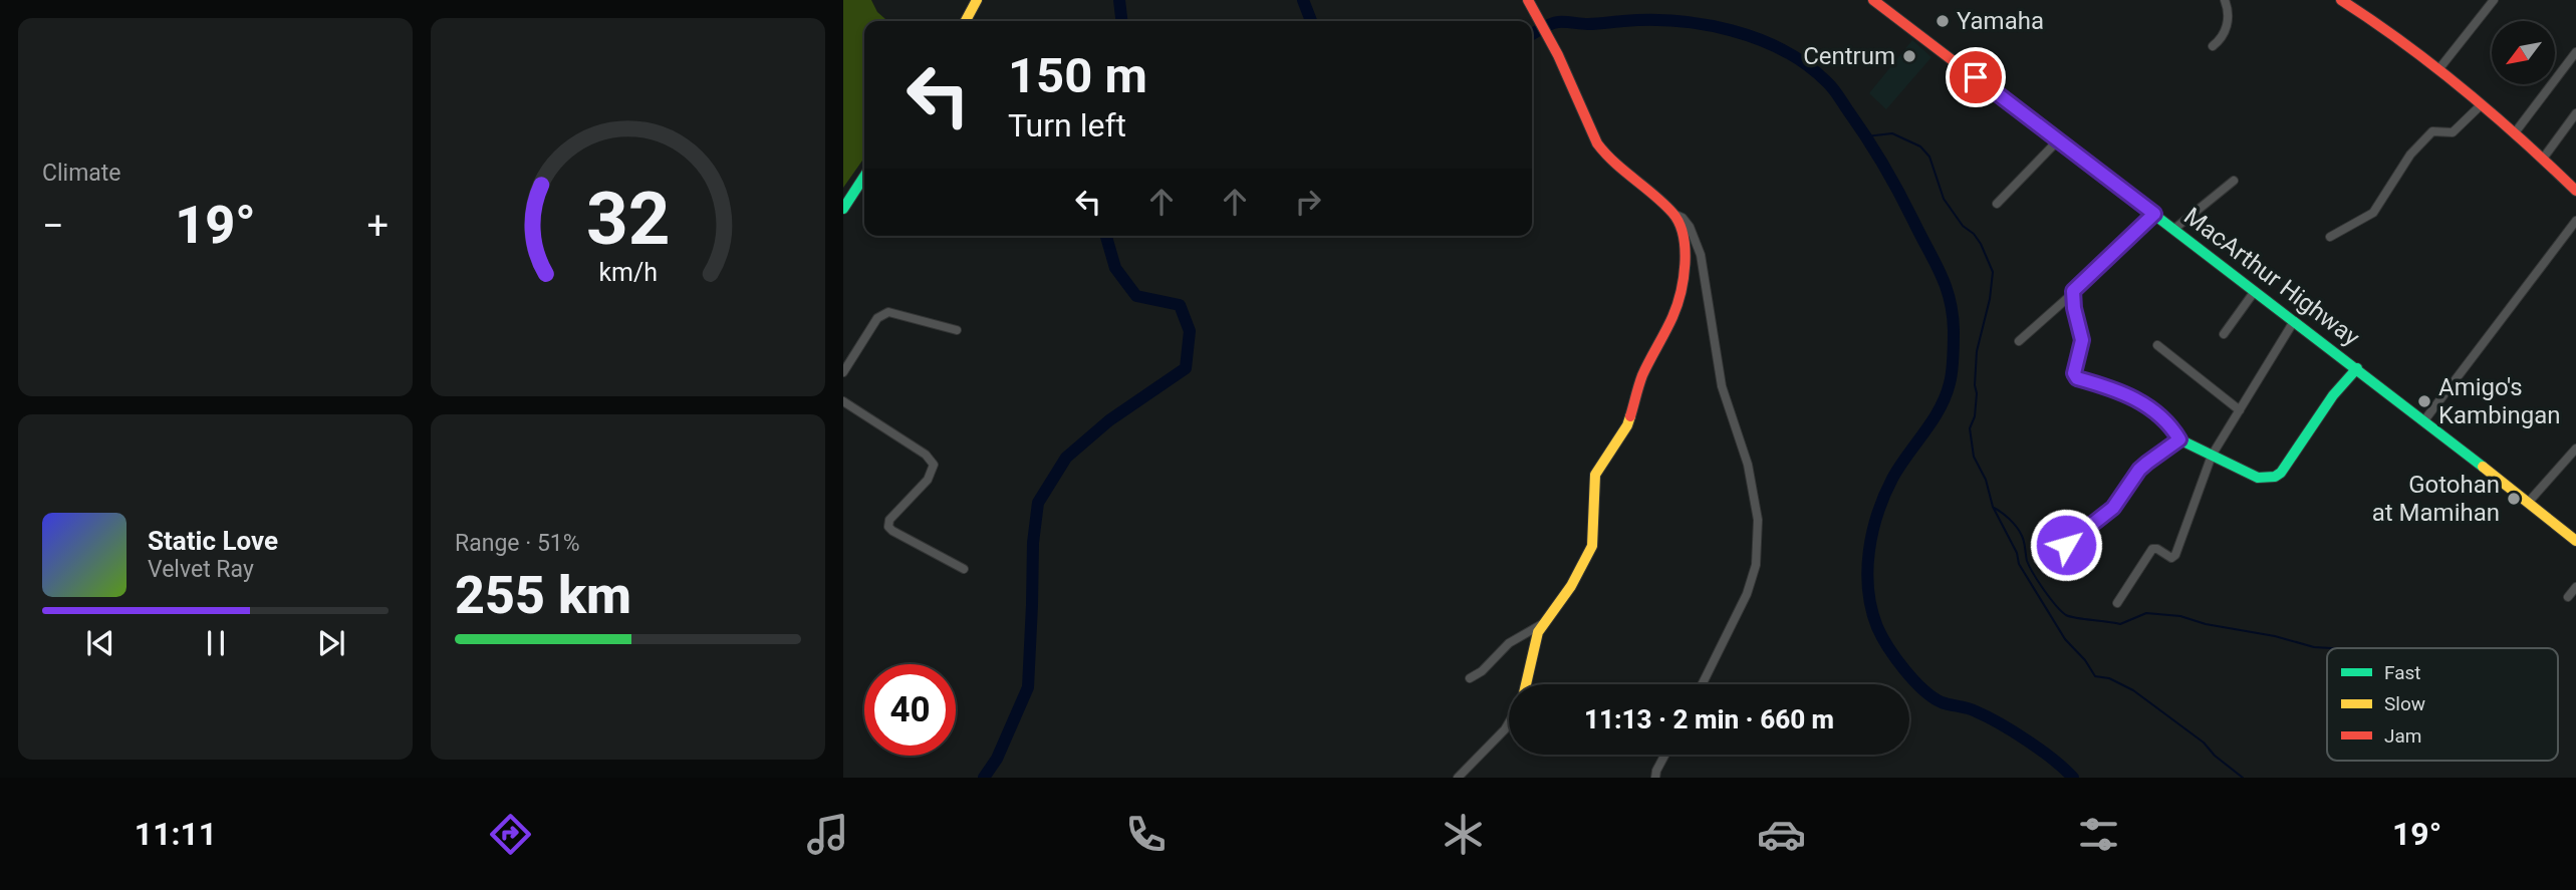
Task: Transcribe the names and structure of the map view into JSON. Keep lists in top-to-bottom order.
{
  "streets": {
    "main road": ["MacArthur Highway"]
  },
  "places": [
    "Yamaha",
    "Centrum",
    "Amigo's Kambingan",
    "Gotohan at Mamihan"
  ],
  "legend": ["Fast", "Slow", "Jam"],
  "north": "bottom left",
  "page": {
    "tile": [
      "Climate",
      ["Range · 51%", "255 km"]
    ],
    "turn": ["150 m", "Turn left"],
    "heat": ["−", "19°", "+"],
    "song": ["Static Love", "Velvet Ray"],
    "limit": "40",
    "trip": "11:13 · 2 min · 660 m",
    "tabs": ["11:11", "19°"],
    "gauge": ["32", "km/h"]
  }
}
